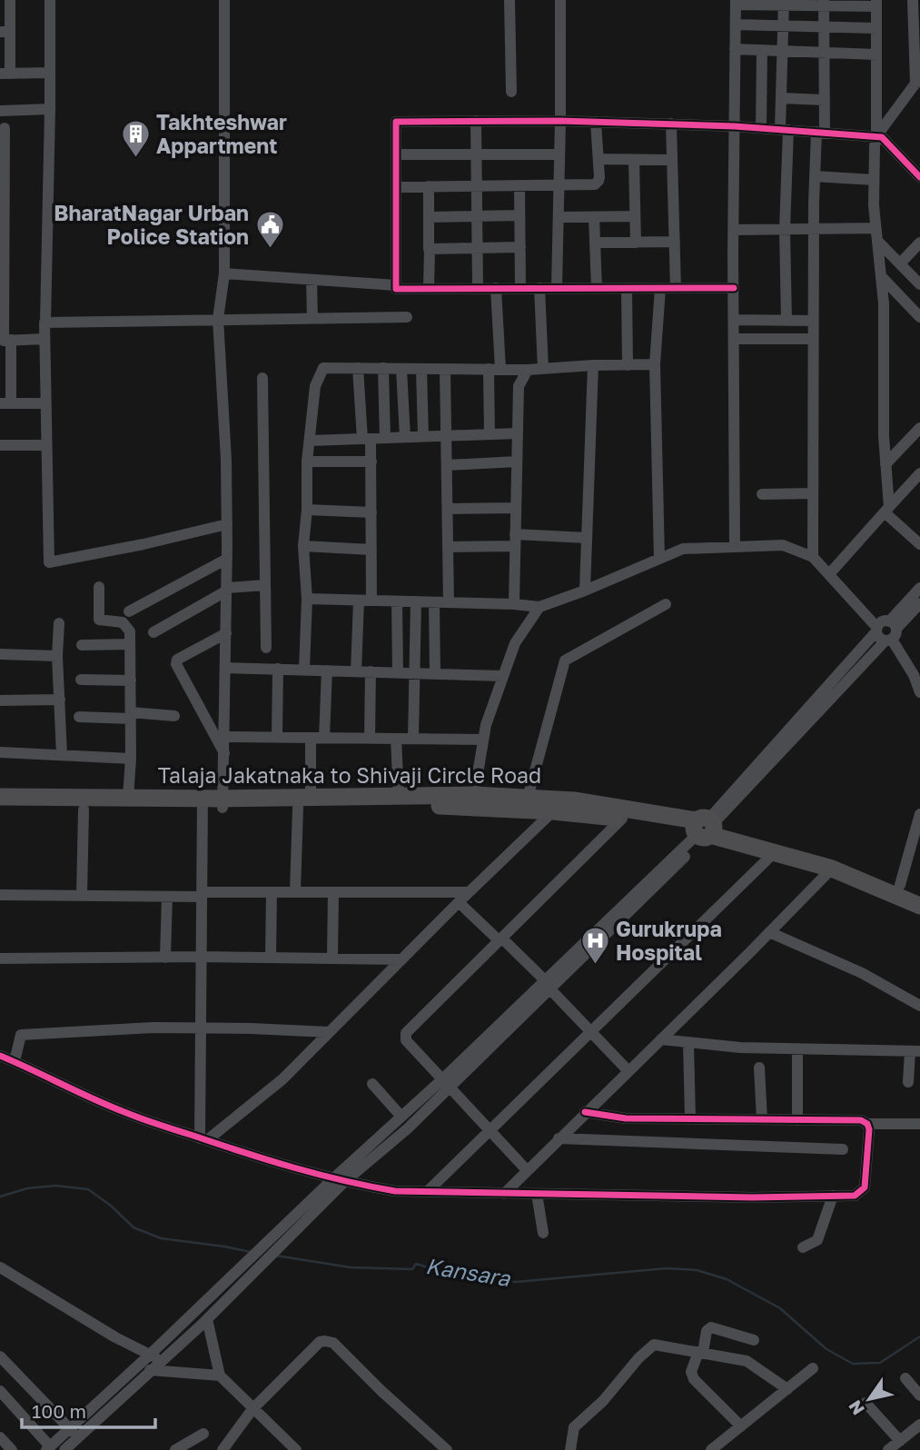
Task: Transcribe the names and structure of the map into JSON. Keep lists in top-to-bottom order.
{
  "streets": {
    "highway": ["Talaja Jakatnaka to Shivaji Circle Road"]
  },
  "water": ["Kansara"],
  "places": {
    "building": ["Takhteshwar Appartment"],
    "public building": ["BharatNagar Urban Police Station"],
    "hospital": ["Gurukrupa Hospital"]
  },
  "scale_bar": "100 m",
  "north": "bottom left"
}
